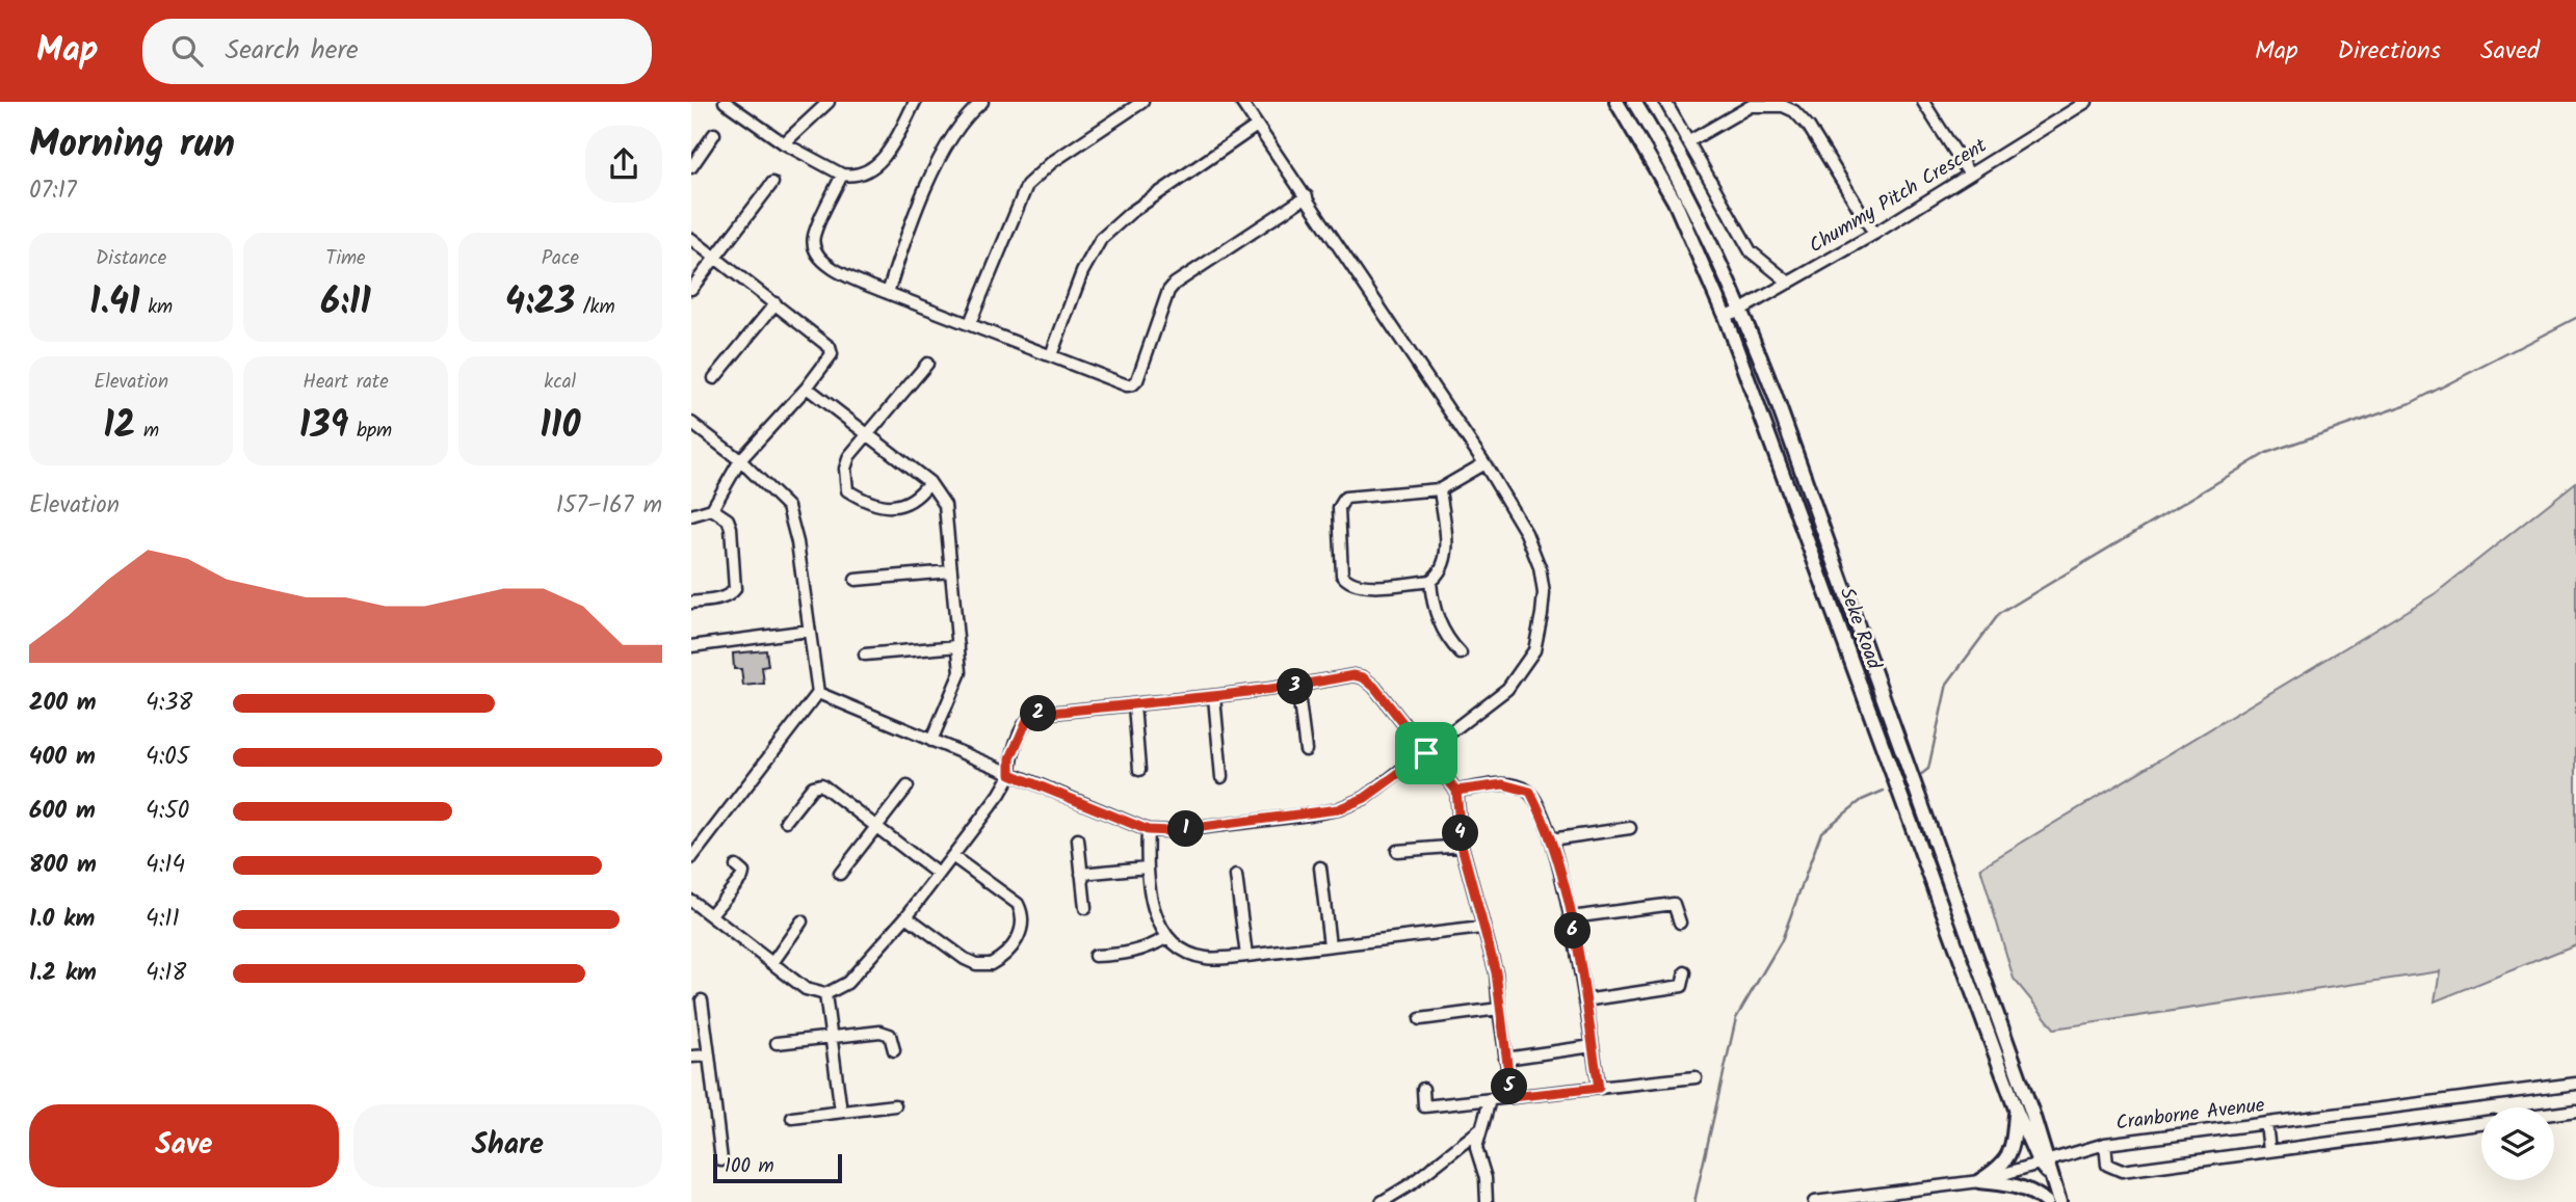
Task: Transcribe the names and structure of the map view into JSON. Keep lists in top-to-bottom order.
{
  "streets": {
    "main road": ["Seke Road"],
    "street": ["Chummy Pitch Crescent", "Cranborne Avenue"]
  },
  "crossings": [
    ["Chummy Pitch Crescent", "Seke Road"],
    ["Seke Road", "Cranborne Avenue"]
  ],
  "scale_bar": "100 m",
  "page": {
    "header": "Map",
    "search": "Search here",
    "nav": ["Map", "Directions", "Saved"],
    "heading": ["Morning run", "07:17"],
    "stats": [
      ["Distance", "1.41 km"],
      ["Time", "6:11"],
      ["Pace", "4:23 /km"],
      ["Elevation", "12 m"],
      ["Heart rate", "139 bpm"],
      ["kcal", "110"]
    ],
    "chart": ["Elevation", "157–167 m"],
    "pins": [
      "3",
      "2",
      "1",
      "4",
      "6",
      "5"
    ],
    "list": [
      {
        "name": "200 m",
        "note": "4:38"
      },
      {
        "name": "400 m",
        "note": "4:05"
      },
      {
        "name": "600 m",
        "note": "4:50"
      },
      {
        "name": "800 m",
        "note": "4:14"
      },
      {
        "name": "1.0 km",
        "note": "4:11"
      },
      {
        "name": "1.2 km",
        "note": "4:18"
      }
    ],
    "buttons": ["Save", "Share"],
    "scale": "100 m"
  }
}
